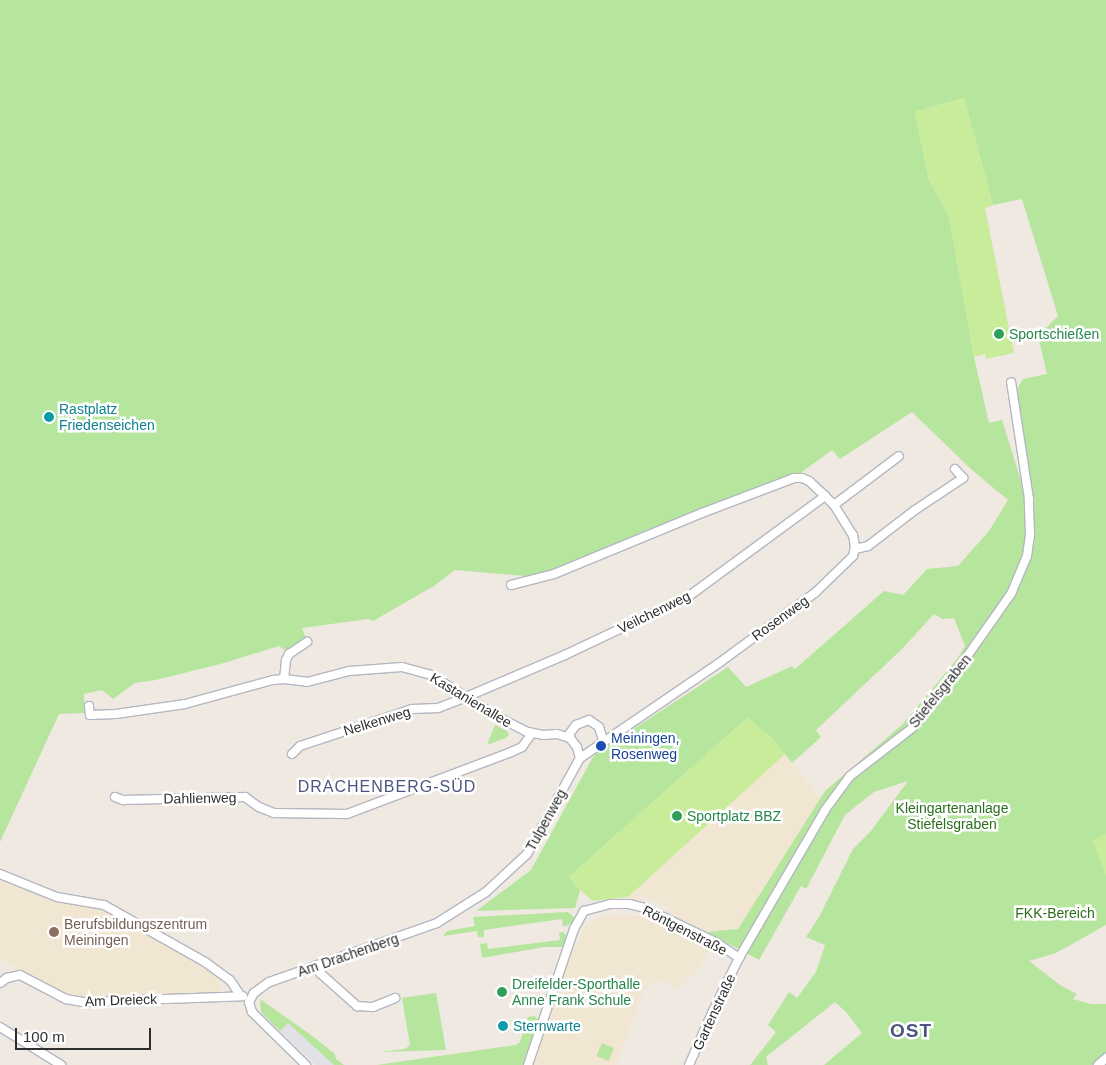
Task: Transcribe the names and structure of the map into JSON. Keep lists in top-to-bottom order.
{
  "streets": {
    "street": [
      "Veilchenweg",
      "Rosenweg",
      "Stiefelsgraben",
      "Kastanienallee",
      "Nelkenweg",
      "Dahlienweg",
      "Tulpenweg",
      "Röntgenstraße",
      "Am Drachenberg",
      "Am Dreieck",
      "Gartenstraße"
    ]
  },
  "crossings": [
    ["Veilchenweg", "Kastanienallee"],
    ["Veilchenweg", "Nelkenweg"],
    ["Rosenweg", "Tulpenweg"],
    ["Stiefelsgraben", "Röntgenstraße"],
    ["Stiefelsgraben", "Gartenstraße"],
    ["Kastanienallee", "Nelkenweg"],
    ["Kastanienallee", "Dahlienweg"],
    ["Tulpenweg", "Am Drachenberg"],
    ["Röntgenstraße", "Gartenstraße"],
    ["Am Drachenberg", "Am Dreieck"]
  ],
  "districts": ["DRACHENBERG-SÜD", "OST"],
  "parks": ["Kleingartenanlage Stiefelsgraben", "FKK-Bereich"],
  "places": [
    "Sportschießen",
    "Rastplatz Friedenseichen",
    "Meiningen, Rosenweg",
    "Sportplatz BBZ",
    "Berufsbildungszentrum Meiningen",
    "Dreifelder-Sporthalle Anne Frank Schule",
    "Sternwarte"
  ],
  "scale_bar": "100 m"
}
